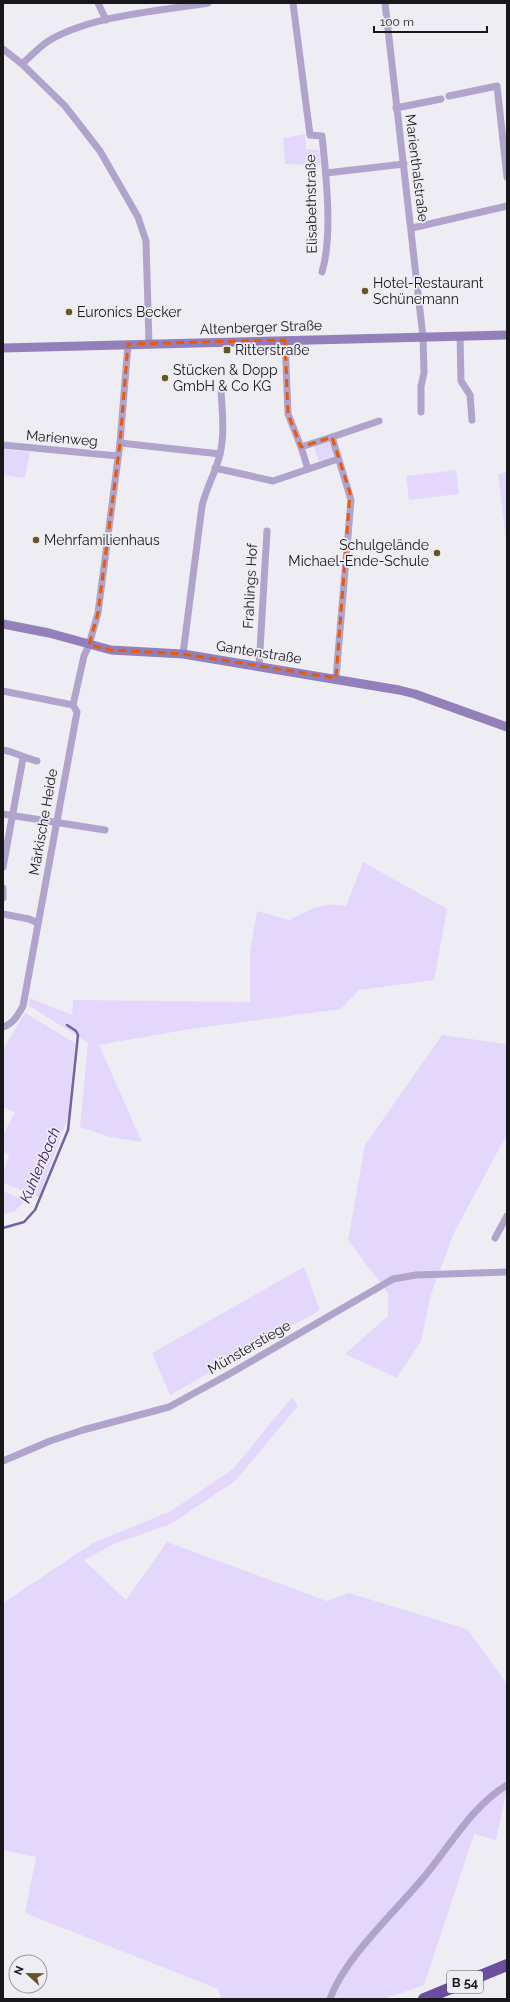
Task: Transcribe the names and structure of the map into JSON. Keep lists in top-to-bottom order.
{
  "streets": {
    "highway": ["B 54"],
    "street": [
      "Marienthalstraße",
      "Elisabethstraße",
      "Altenberger Straße",
      "Marienweg",
      "Frahlings Hof",
      "Gantenstraße",
      "Märkische Heide",
      "Münsterstiege"
    ]
  },
  "crossings": [
    ["Marienthalstraße", "Altenberger Straße"],
    ["Altenberger Straße", "Märkische Heide"],
    ["Marienweg", "Märkische Heide"],
    ["Frahlings Hof", "Gantenstraße"],
    ["Gantenstraße", "Märkische Heide"]
  ],
  "water": ["Kuhlenbach"],
  "places": {
    "other": [
      "Hotel-Restaurant Schünemann",
      "Euronics Becker",
      "Stücken & Dopp GmbH & Co KG",
      "Mehrfamilienhaus",
      "Schulgelände Michael-Ende-Schule"
    ],
    "transit": ["Ritterstraße"]
  },
  "scale_bar": "100 m",
  "north": "left"
}
